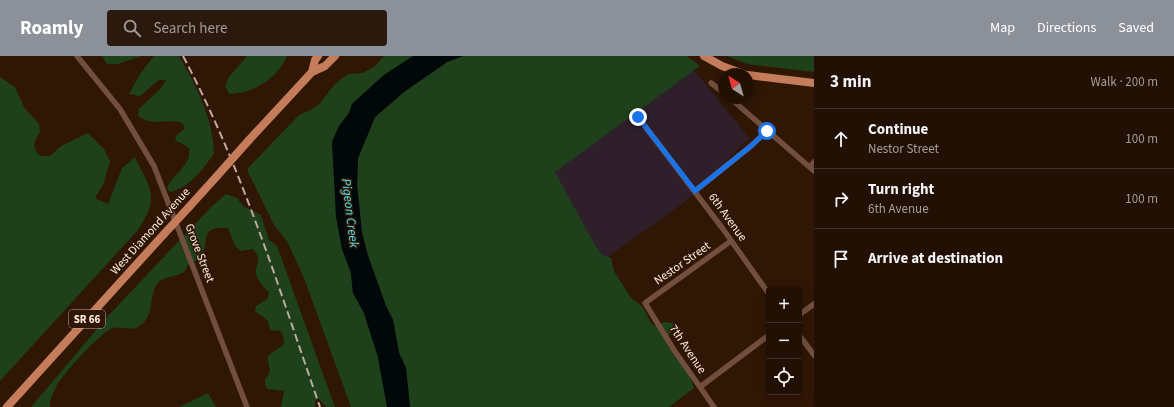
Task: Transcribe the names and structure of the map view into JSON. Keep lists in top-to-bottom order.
{
  "streets": {
    "main road": ["West Diamond Avenue", "SR 66"],
    "street": [
      "6th Avenue",
      "Grove Street",
      "Nestor Street",
      "7th Avenue"
    ]
  },
  "crossings": [
    ["6th Avenue", "Nestor Street"],
    ["Nestor Street", "7th Avenue"]
  ],
  "water": ["Pigeon Creek"],
  "north": "top left",
  "page": {
    "header": "Roamly",
    "search": "Search here",
    "nav": ["Map", "Directions", "Saved"],
    "heading": ["3 min", "Walk · 200 m"],
    "list": [
      ["Continue", "Nestor Street", "100 m"],
      ["Turn right", "6th Avenue", "100 m"],
      "Arrive at destination"
    ],
    "map_buttons": ["+", "−"]
  }
}
